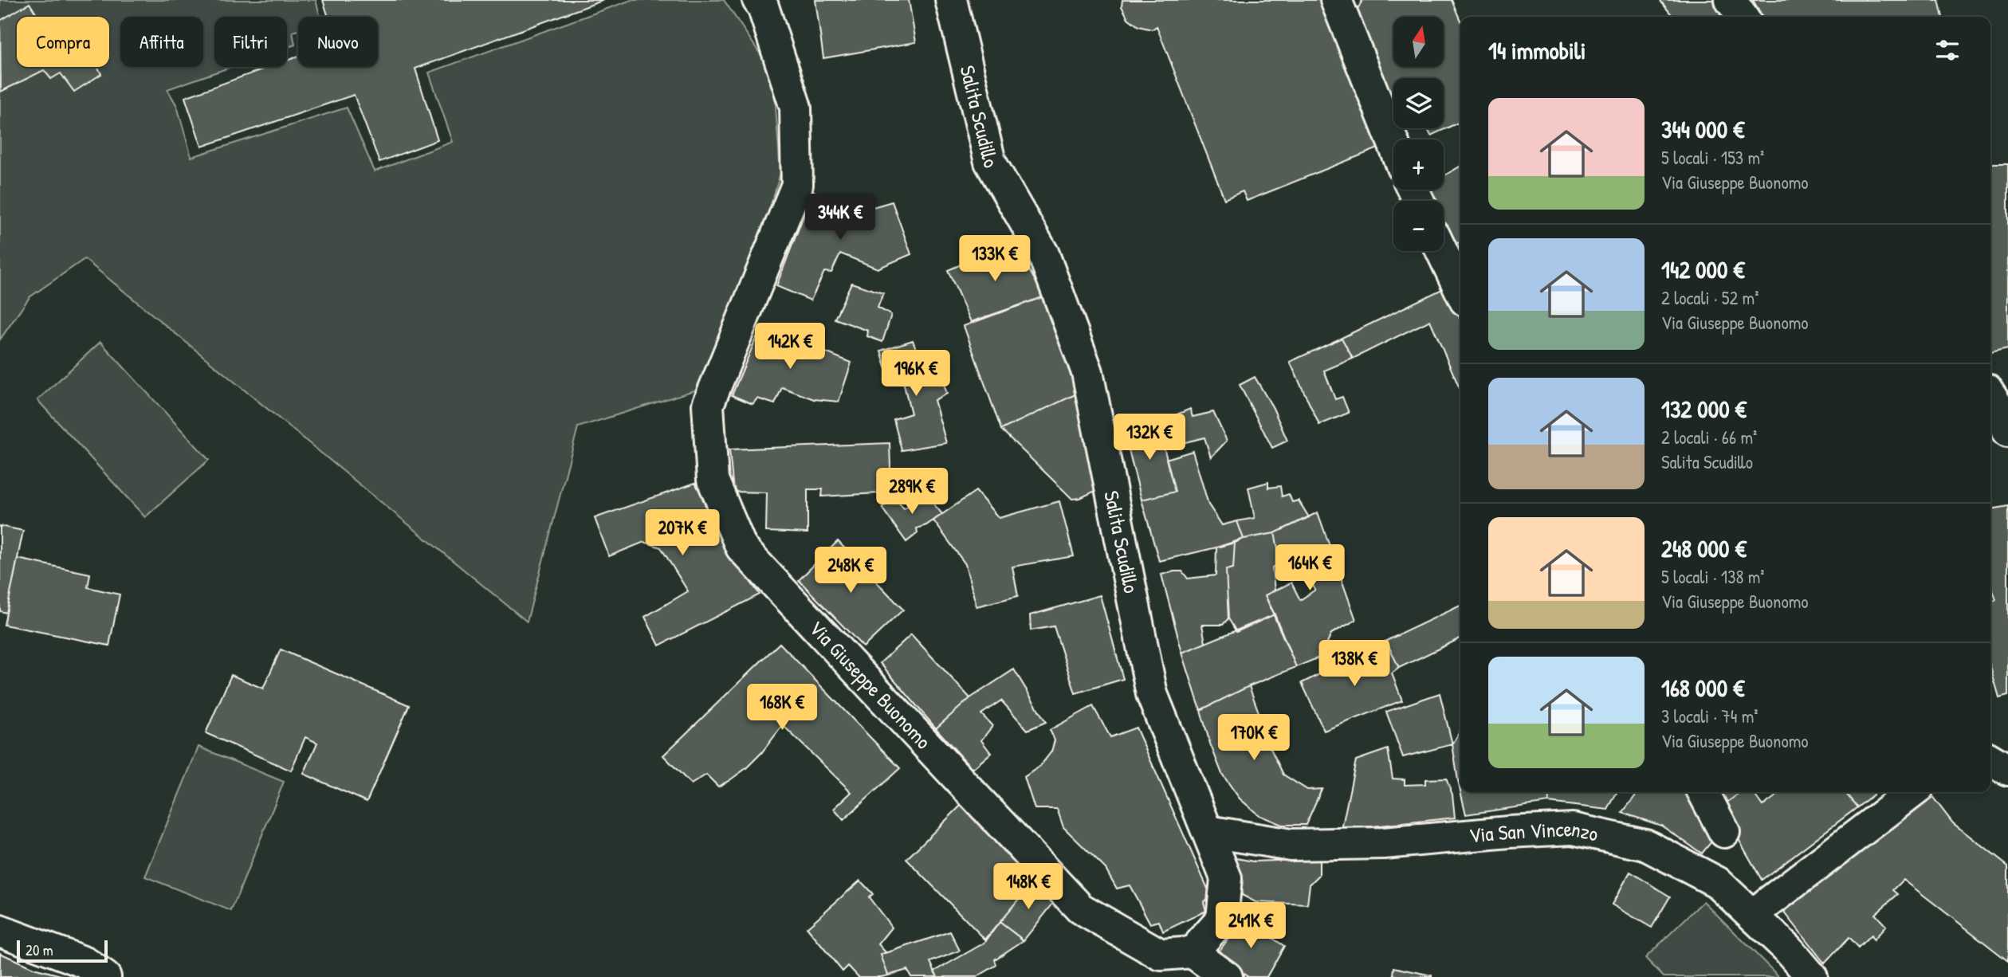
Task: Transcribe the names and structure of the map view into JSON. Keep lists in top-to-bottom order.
{
  "streets": {
    "street": ["Salita Scudillo", "Via Giuseppe Buonomo", "Via San Vincenzo"]
  },
  "crossings": [
    ["Salita Scudillo", "Via Giuseppe Buonomo"],
    ["Salita Scudillo", "Via San Vincenzo"]
  ],
  "scale_bar": "20 m",
  "north": "top",
  "page": {
    "map_buttons": ["+", "−"],
    "chip": [
      "Compra",
      "Affitta",
      "Filtri",
      "Nuovo"
    ],
    "heading": "14 immobili",
    "list": [
      {
        "name": "344 000 €",
        "note": "5 locali · 153 m² · Via Giuseppe Buonomo"
      },
      {
        "name": "142 000 €",
        "note": "2 locali · 52 m² · Via Giuseppe Buonomo"
      },
      {
        "name": "132 000 €",
        "note": "2 locali · 66 m² · Salita Scudillo"
      },
      {
        "name": "248 000 €",
        "note": "5 locali · 138 m² · Via Giuseppe Buonomo"
      },
      {
        "name": "168 000 €",
        "note": "3 locali · 74 m² · Via Giuseppe Buonomo"
      }
    ],
    "price": [
      "344K €",
      "133K €",
      "142K €",
      "196K €",
      "132K €",
      "289K €",
      "207K €",
      "164K €",
      "248K €",
      "138K €",
      "168K €",
      "170K €",
      "148K €",
      "241K €"
    ],
    "scale": "20 m"
  }
}
